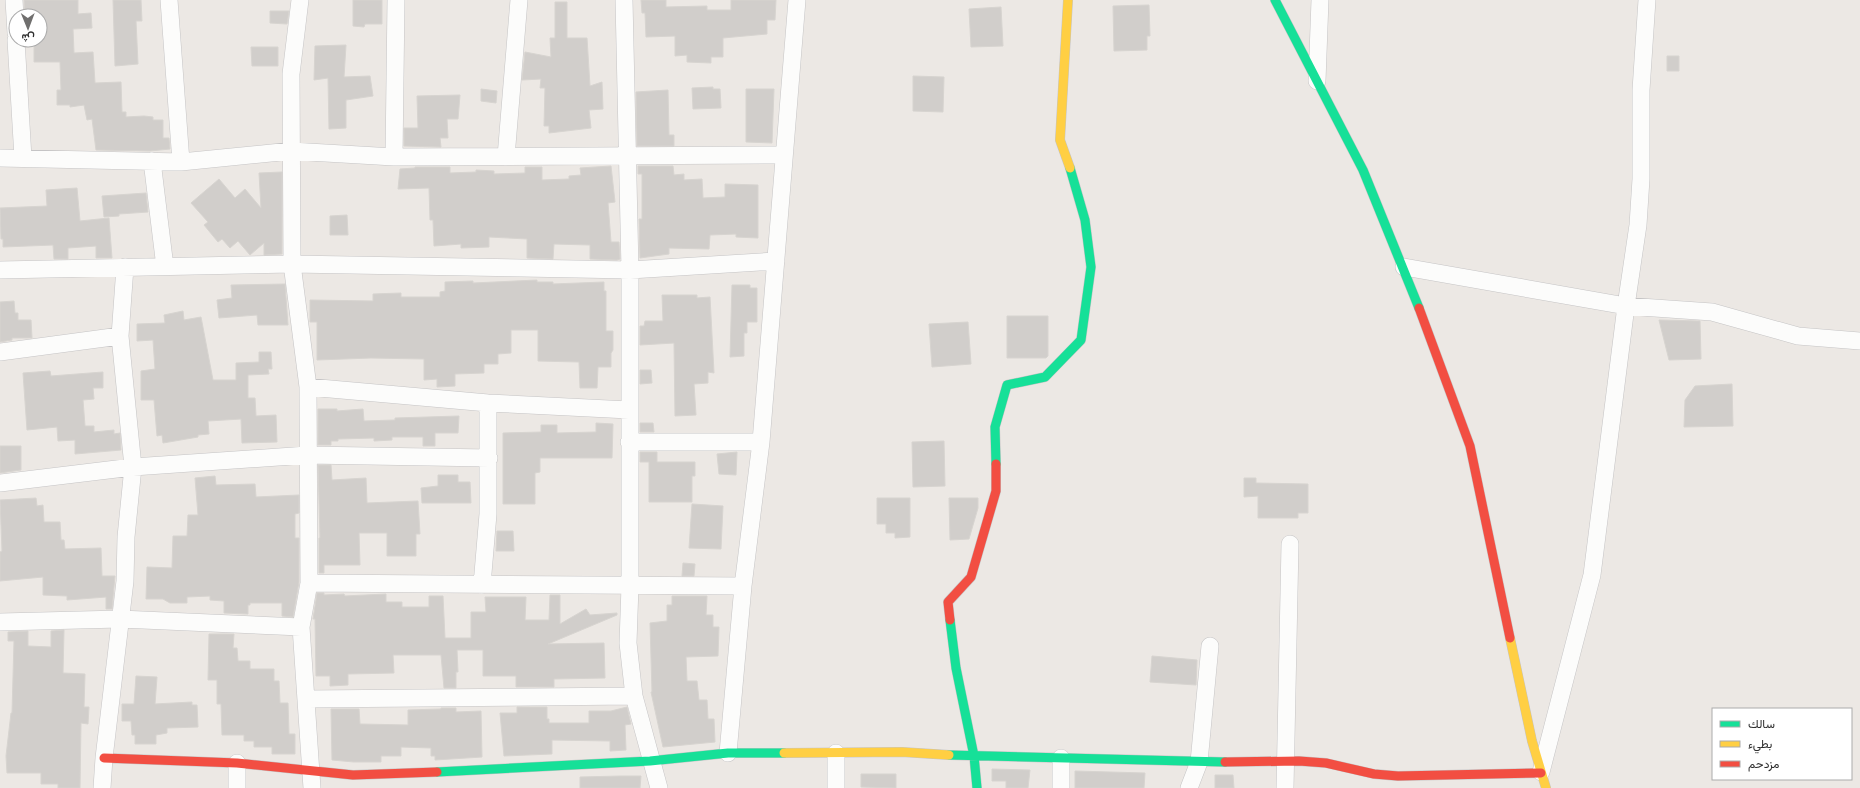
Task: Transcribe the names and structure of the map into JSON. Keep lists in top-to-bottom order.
{
  "legend": ["سالك", "بطيء", "مزدحم"],
  "north": "bottom"
}
